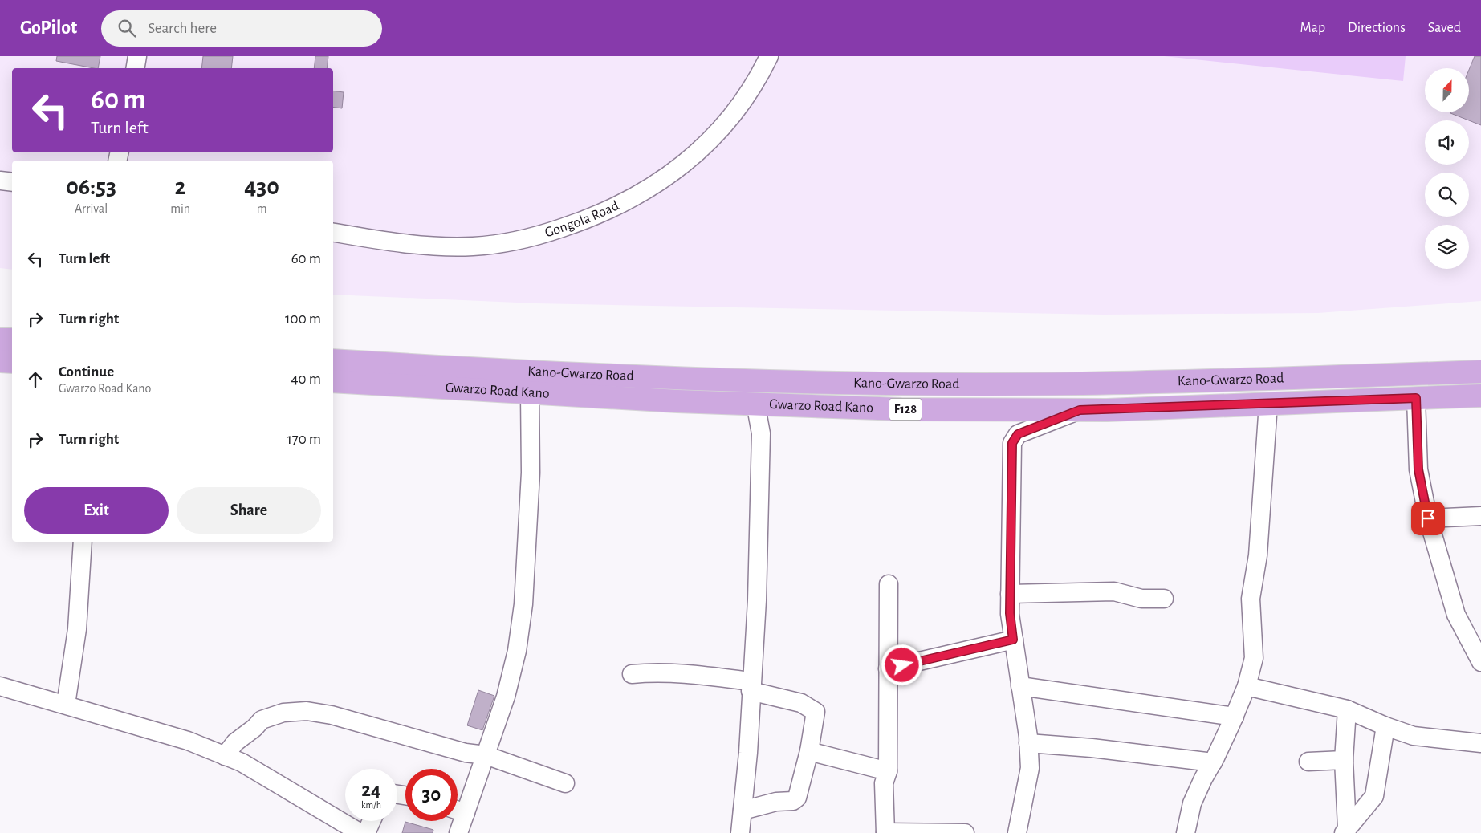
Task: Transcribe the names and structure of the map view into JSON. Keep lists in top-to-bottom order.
{
  "streets": {
    "main road": ["Kano-Gwarzo Road", "Gwarzo Road Kano", "F128"],
    "street": ["Gongola Road"]
  },
  "north": "top",
  "page": {
    "header": "GoPilot",
    "search": "Search here",
    "nav": ["Map", "Directions", "Saved"],
    "turn": ["60 m", "Turn left"],
    "eta": [
      "06:53",
      "Arrival",
      "2",
      "min",
      "430",
      "m"
    ],
    "list": [
      {
        "name": "Turn left",
        "value": "60 m"
      },
      {
        "name": "Turn right",
        "value": "100 m"
      },
      {
        "name": "Continue",
        "note": "Gwarzo Road Kano",
        "value": "40 m"
      },
      {
        "name": "Turn right",
        "value": "170 m"
      }
    ],
    "buttons": ["Exit", "Share"],
    "speed": "24 km/h",
    "limit": "30"
  }
}
